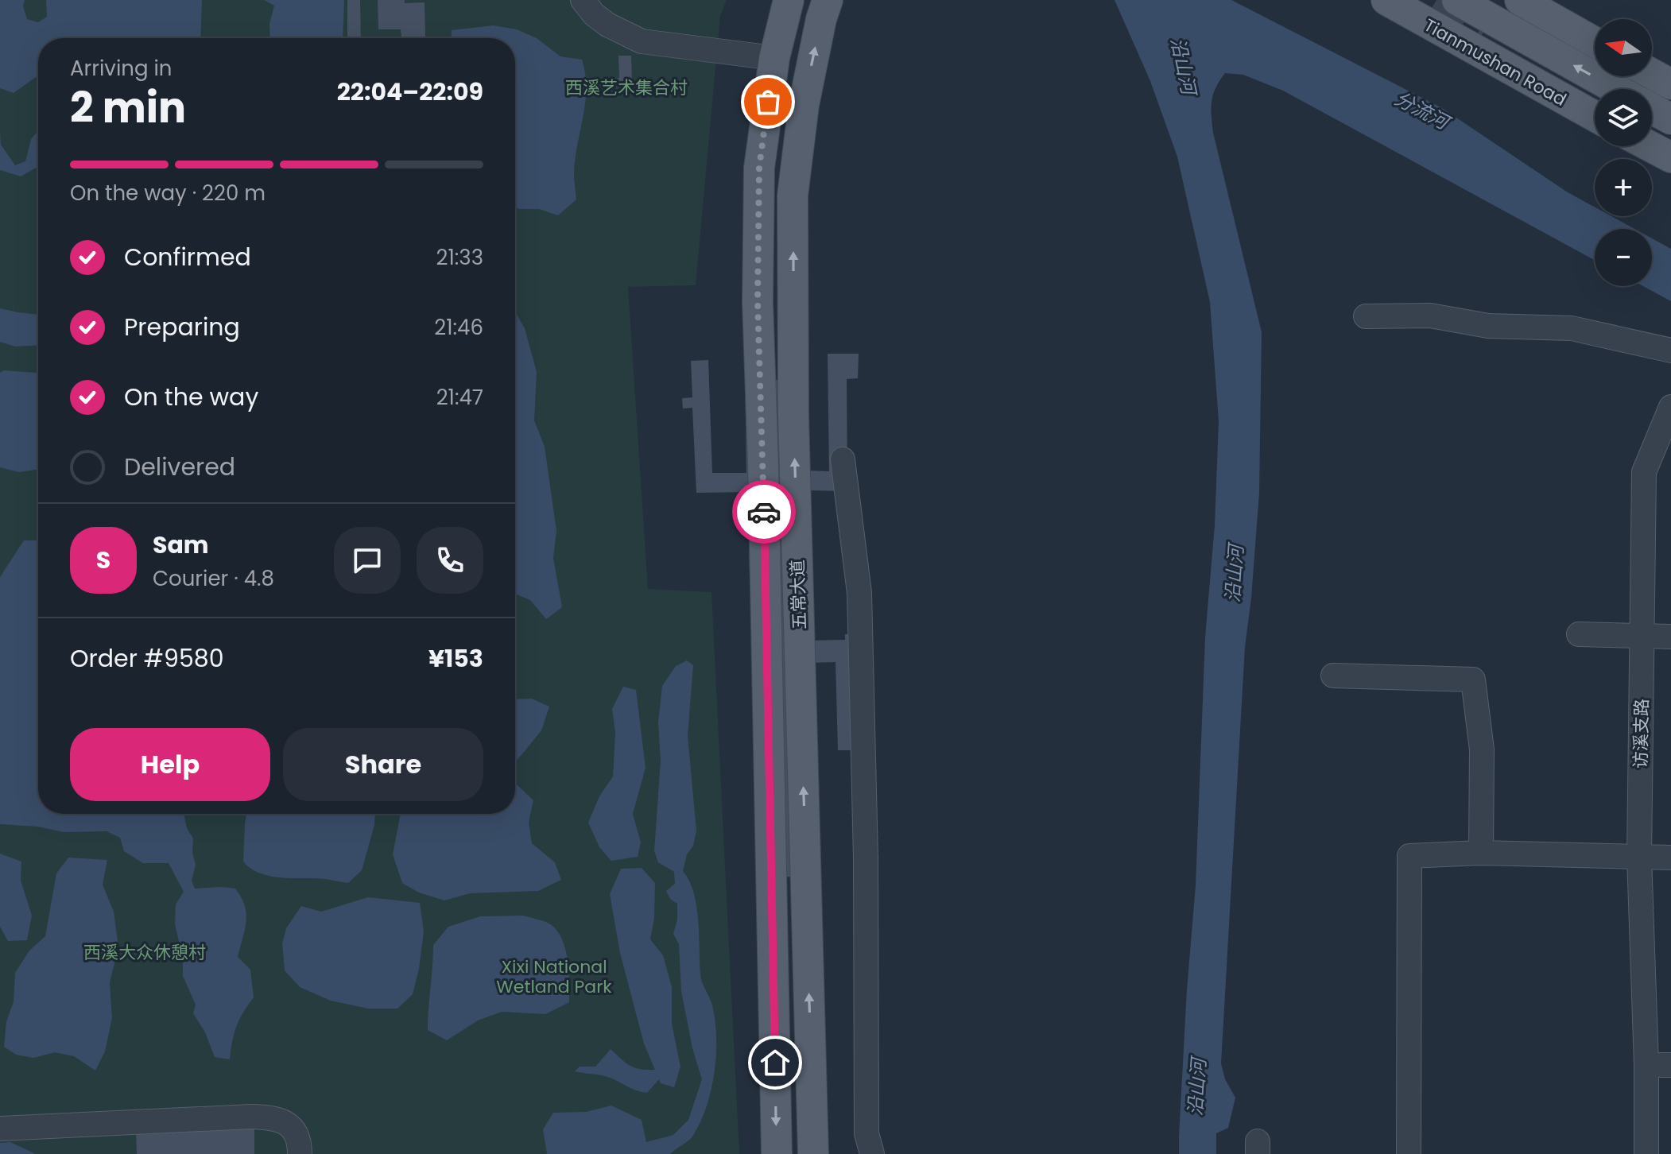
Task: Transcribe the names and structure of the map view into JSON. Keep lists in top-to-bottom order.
{
  "streets": {
    "main road": ["Tianmushan Road", "五常大道"],
    "street": ["访溪支路"]
  },
  "water": ["沿山河", "分流河"],
  "parks": ["西溪艺术集合村", "西溪大众休憩村", "Xixi National Wetland Park"],
  "north": "left",
  "page": {
    "map_buttons": ["+", "−"],
    "heading": ["2 min", "Arriving in", "22:04–22:09"],
    "panel": [
      "Sam",
      "Courier · 4.8",
      "Order #9580",
      "¥153"
    ],
    "bar": "On the way · 220 m",
    "list": [
      ["Confirmed", "21:33"],
      ["Preparing", "21:46"],
      ["On the way", "21:47"],
      "Delivered"
    ],
    "round": "S",
    "buttons": ["Help", "Share"]
  }
}
